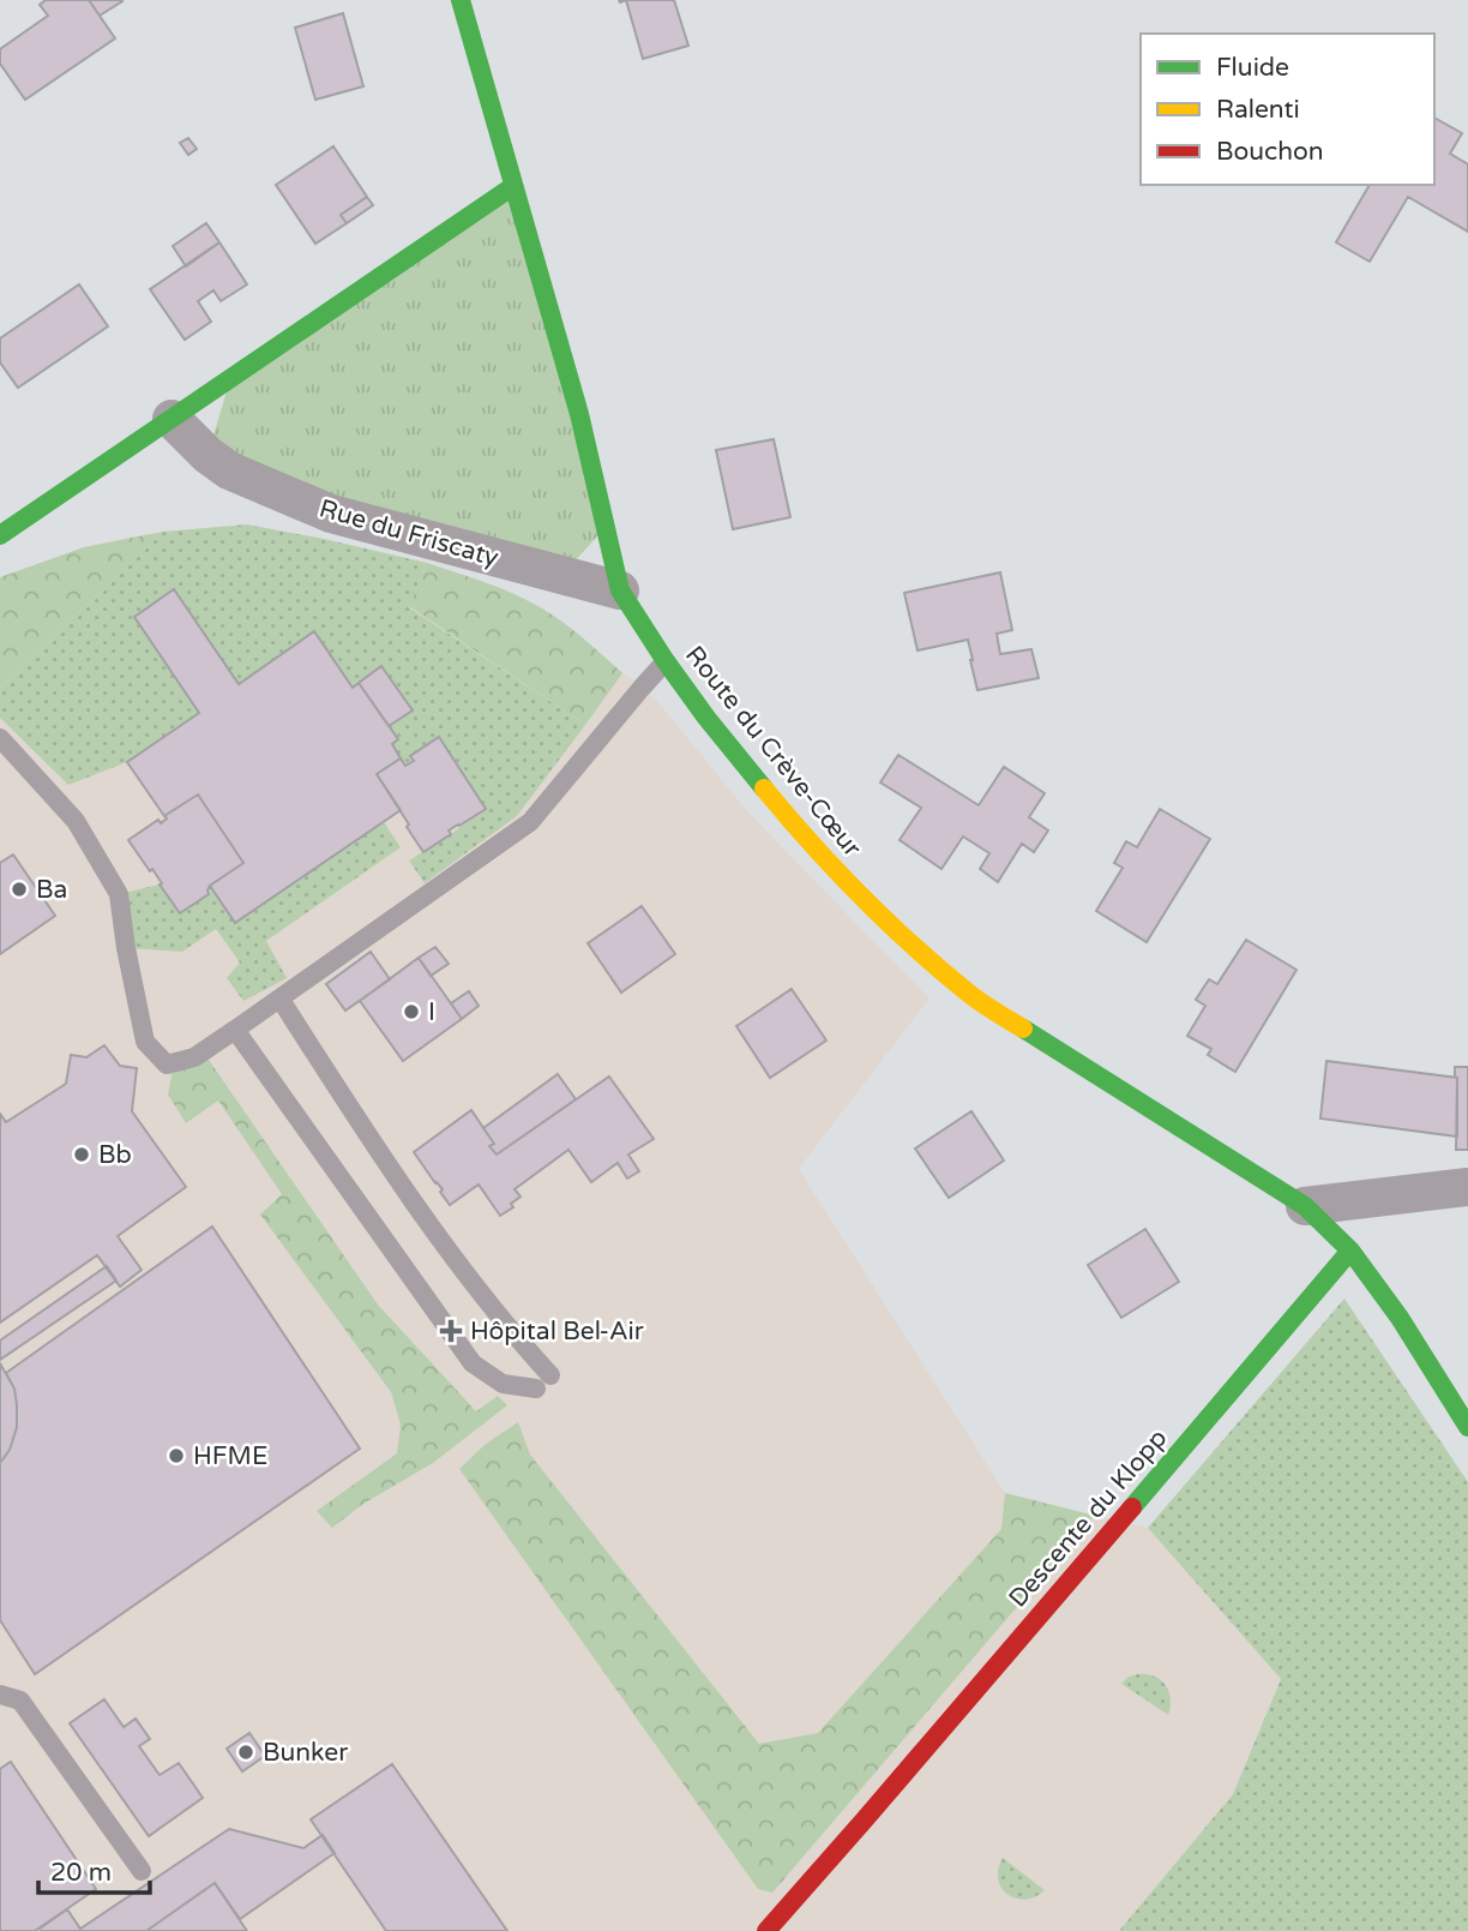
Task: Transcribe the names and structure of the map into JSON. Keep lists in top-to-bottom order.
{
  "streets": {
    "street": ["Rue du Friscaty", "Route du Crève-Cœur", "Descente du Klopp"]
  },
  "crossings": [
    ["Rue du Friscaty", "Route du Crève-Cœur"],
    ["Route du Crève-Cœur", "Descente du Klopp"]
  ],
  "places": {
    "other": [
      "Ba",
      "I",
      "Bb",
      "HFME",
      "Bunker"
    ],
    "health": ["Hôpital Bel-Air"]
  },
  "legend": ["Fluide", "Ralenti", "Bouchon"],
  "scale_bar": "20 m"
}
